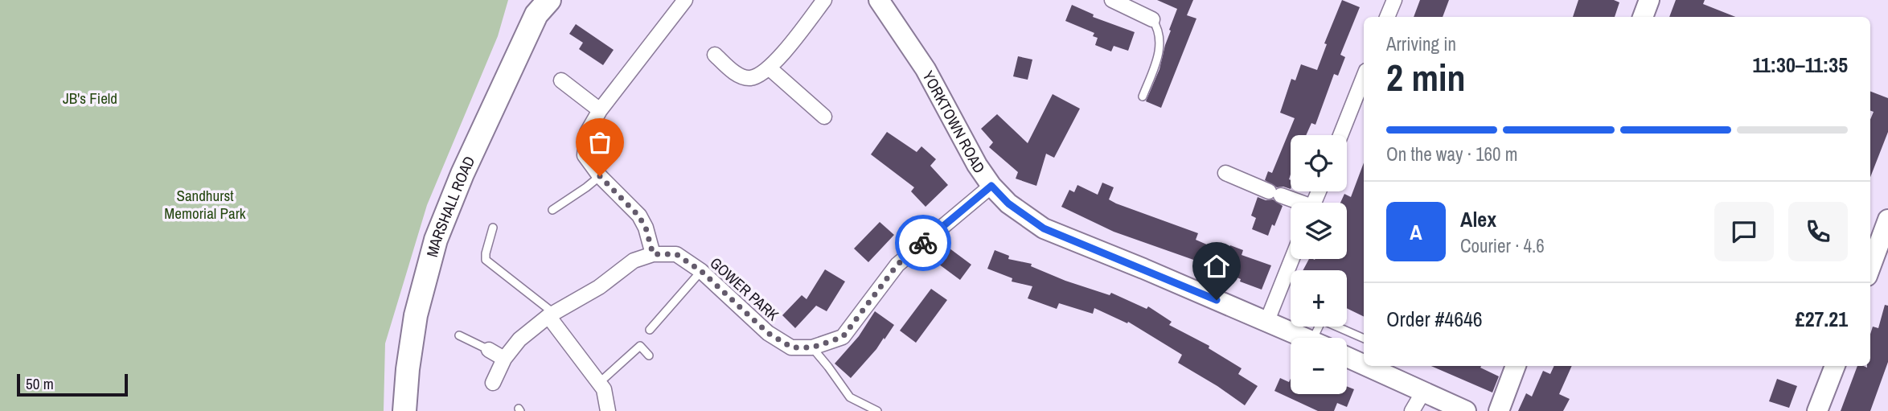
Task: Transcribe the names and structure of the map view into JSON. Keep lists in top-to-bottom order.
{
  "streets": {
    "main road": ["MARSHALL ROAD"],
    "street": ["YORKTOWN ROAD", "GOWER PARK"]
  },
  "crossings": [
    ["YORKTOWN ROAD", "GOWER PARK"]
  ],
  "parks": ["JB's Field", "Sandhurst Memorial Park"],
  "scale_bar": "50 m",
  "page": {
    "heading": ["2 min", "Arriving in", "11:30–11:35"],
    "panel": [
      "Alex",
      "Courier · 4.6",
      "Order #4646",
      "£27.21"
    ],
    "bar": "On the way · 160 m",
    "map_buttons": ["+", "−"],
    "round": "A",
    "scale": "50 m"
  }
}
